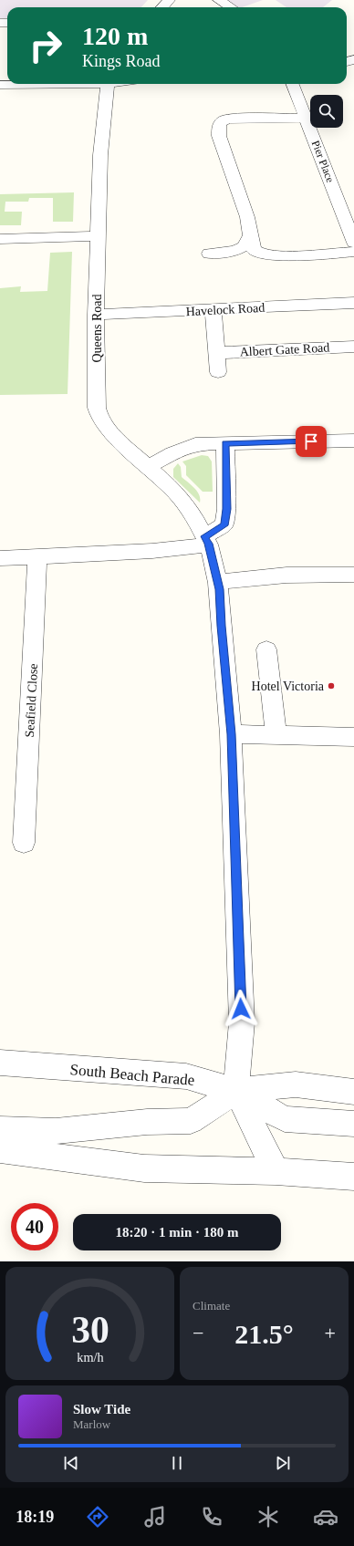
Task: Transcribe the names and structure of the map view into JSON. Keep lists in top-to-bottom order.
{
  "streets": {
    "street": [
      "Pier Place",
      "Havelock Road",
      "Queens Road",
      "Albert Gate Road",
      "Seafield Close",
      "South Beach Parade"
    ]
  },
  "crossings": [
    ["Havelock Road", "Queens Road"],
    ["Queens Road", "South Beach Parade"]
  ],
  "places": ["Hotel Victoria"],
  "page": {
    "turn": ["120 m", "Kings Road"],
    "limit": "40",
    "trip": "18:20 · 1 min · 180 m",
    "tile": "Climate",
    "heat": ["−", "21.5°", "+"],
    "song": ["Slow Tide", "Marlow"],
    "tabs": "18:19",
    "gauge": ["30", "km/h"]
  }
}
